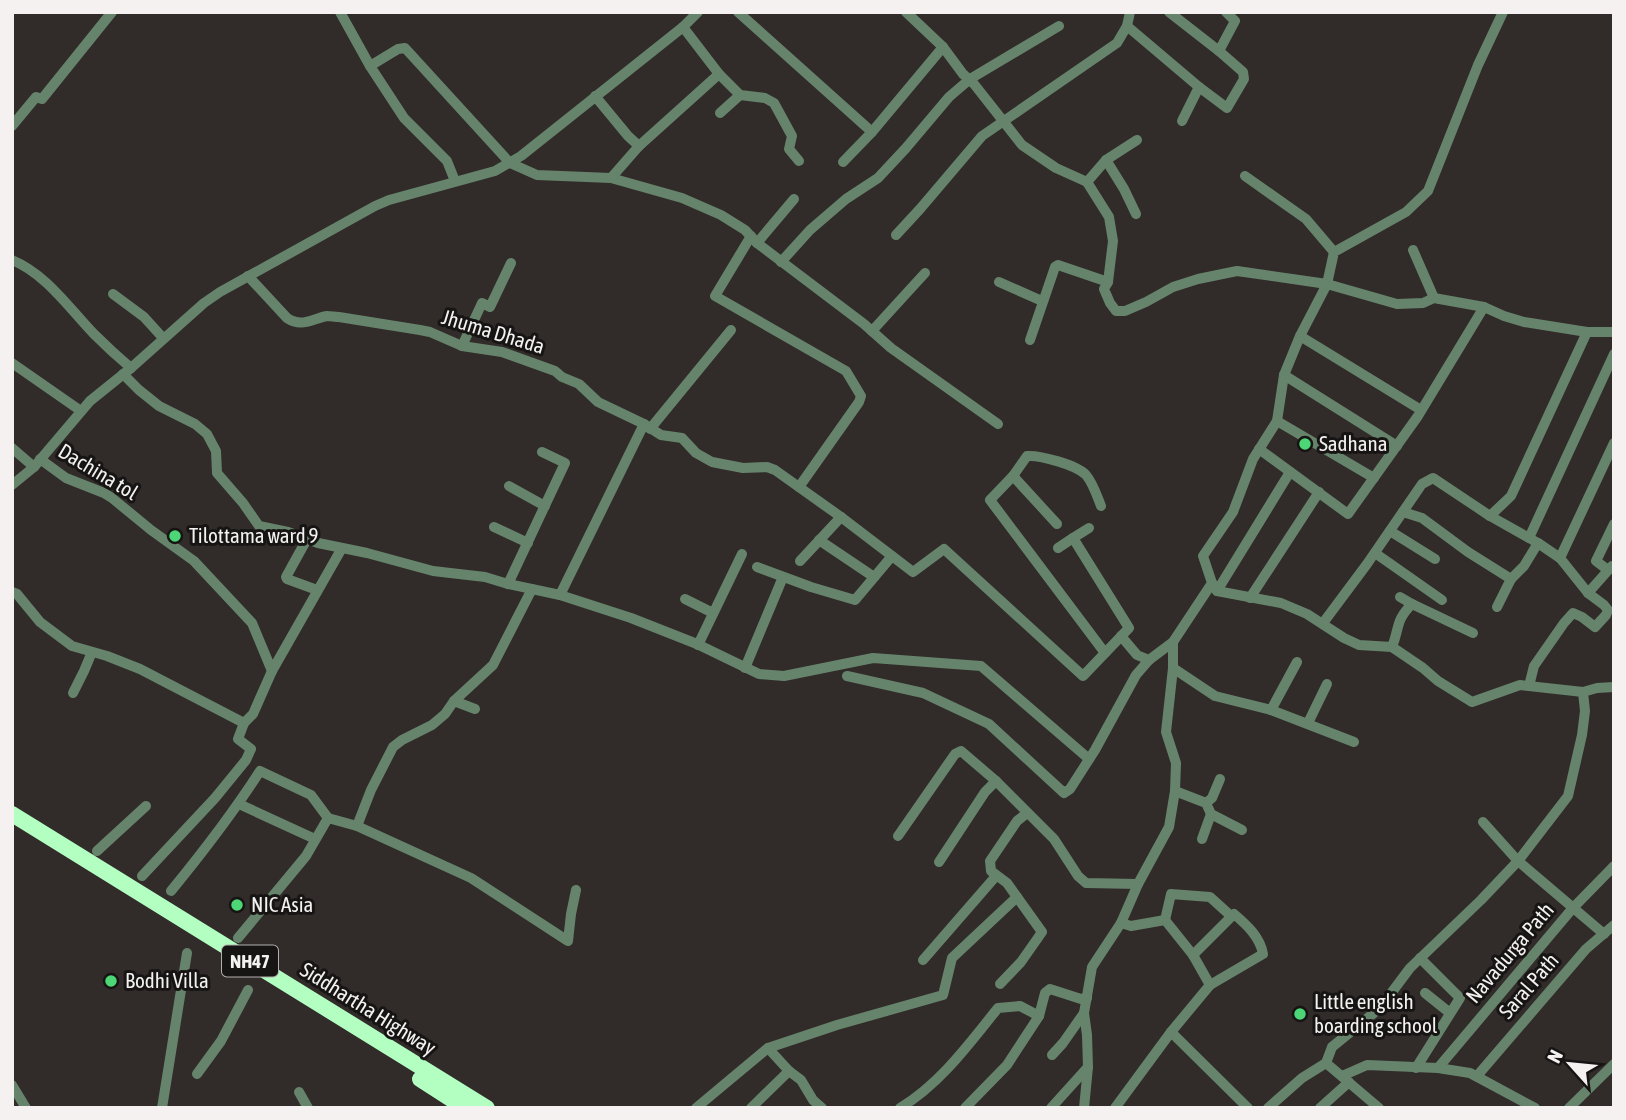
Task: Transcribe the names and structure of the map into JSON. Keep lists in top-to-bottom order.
{
  "streets": {
    "highway": ["NH47", "Siddhartha Highway"],
    "street": [
      "Jhuma Dhada",
      "Dachina tol",
      "Navadurga Path",
      "Saral Path"
    ]
  },
  "places": [
    "Sadhana",
    "Tilottama ward 9",
    "NIC Asia",
    "Bodhi Villa",
    "Little english boarding school"
  ],
  "north": "top left"
}
